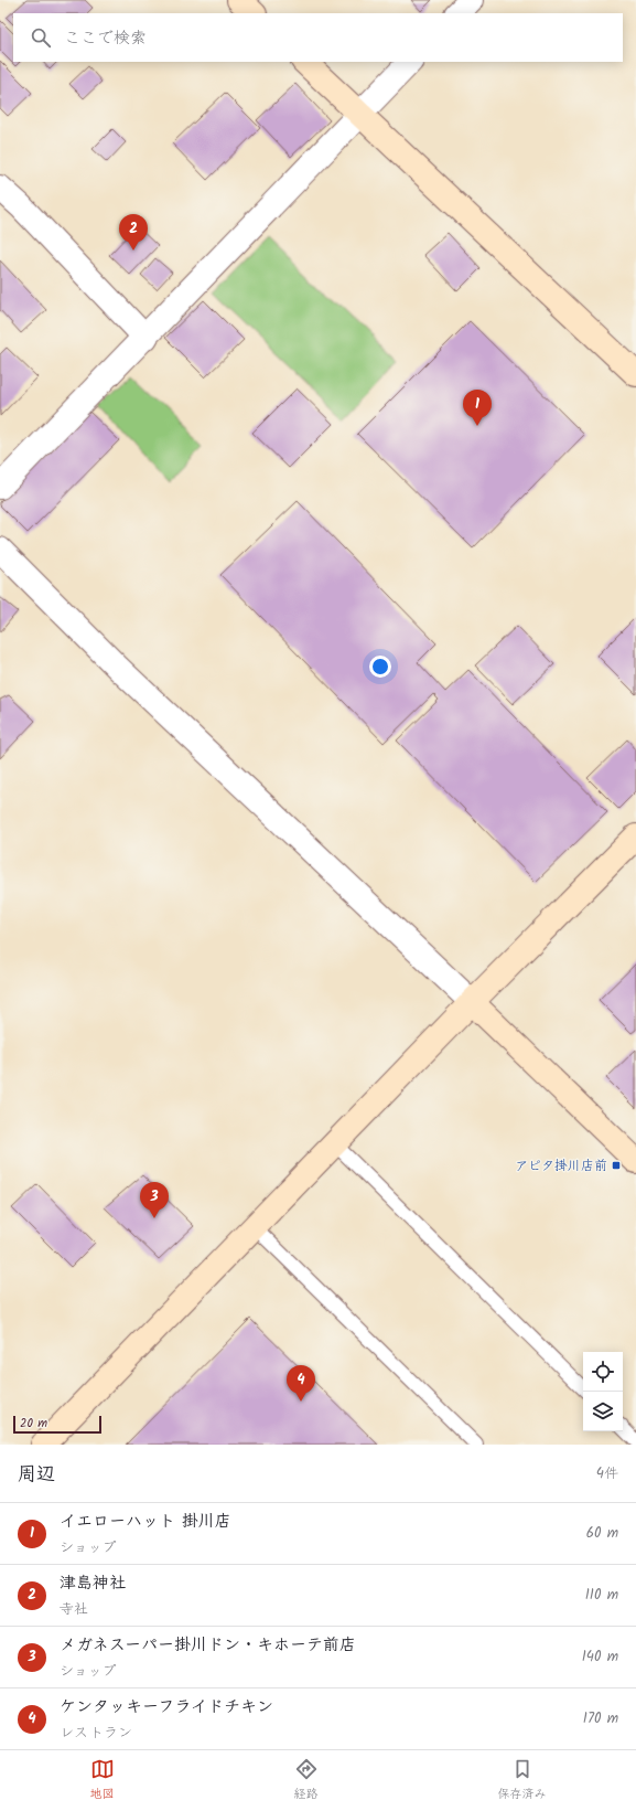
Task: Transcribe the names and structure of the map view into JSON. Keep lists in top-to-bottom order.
{
  "places": {
    "transit": ["アピタ掛川店前"]
  },
  "scale_bar": "20 m",
  "page": {
    "search": "ここで検索",
    "pins": [
      "2",
      "1",
      "3",
      "4"
    ],
    "scale": "20 m",
    "heading": ["周辺", "4件"],
    "list": [
      {
        "mark": "1",
        "name": "イエローハット 掛川店",
        "note": "ショップ",
        "value": "60 m"
      },
      {
        "mark": "2",
        "name": "津島神社",
        "note": "寺社",
        "value": "110 m"
      },
      {
        "mark": "3",
        "name": "メガネスーパー掛川ドン・キホーテ前店",
        "note": "ショップ",
        "value": "140 m"
      },
      {
        "mark": "4",
        "name": "ケンタッキーフライドチキン",
        "note": "レストラン",
        "value": "170 m"
      }
    ],
    "nav": ["地図", "経路", "保存済み"]
  }
}
